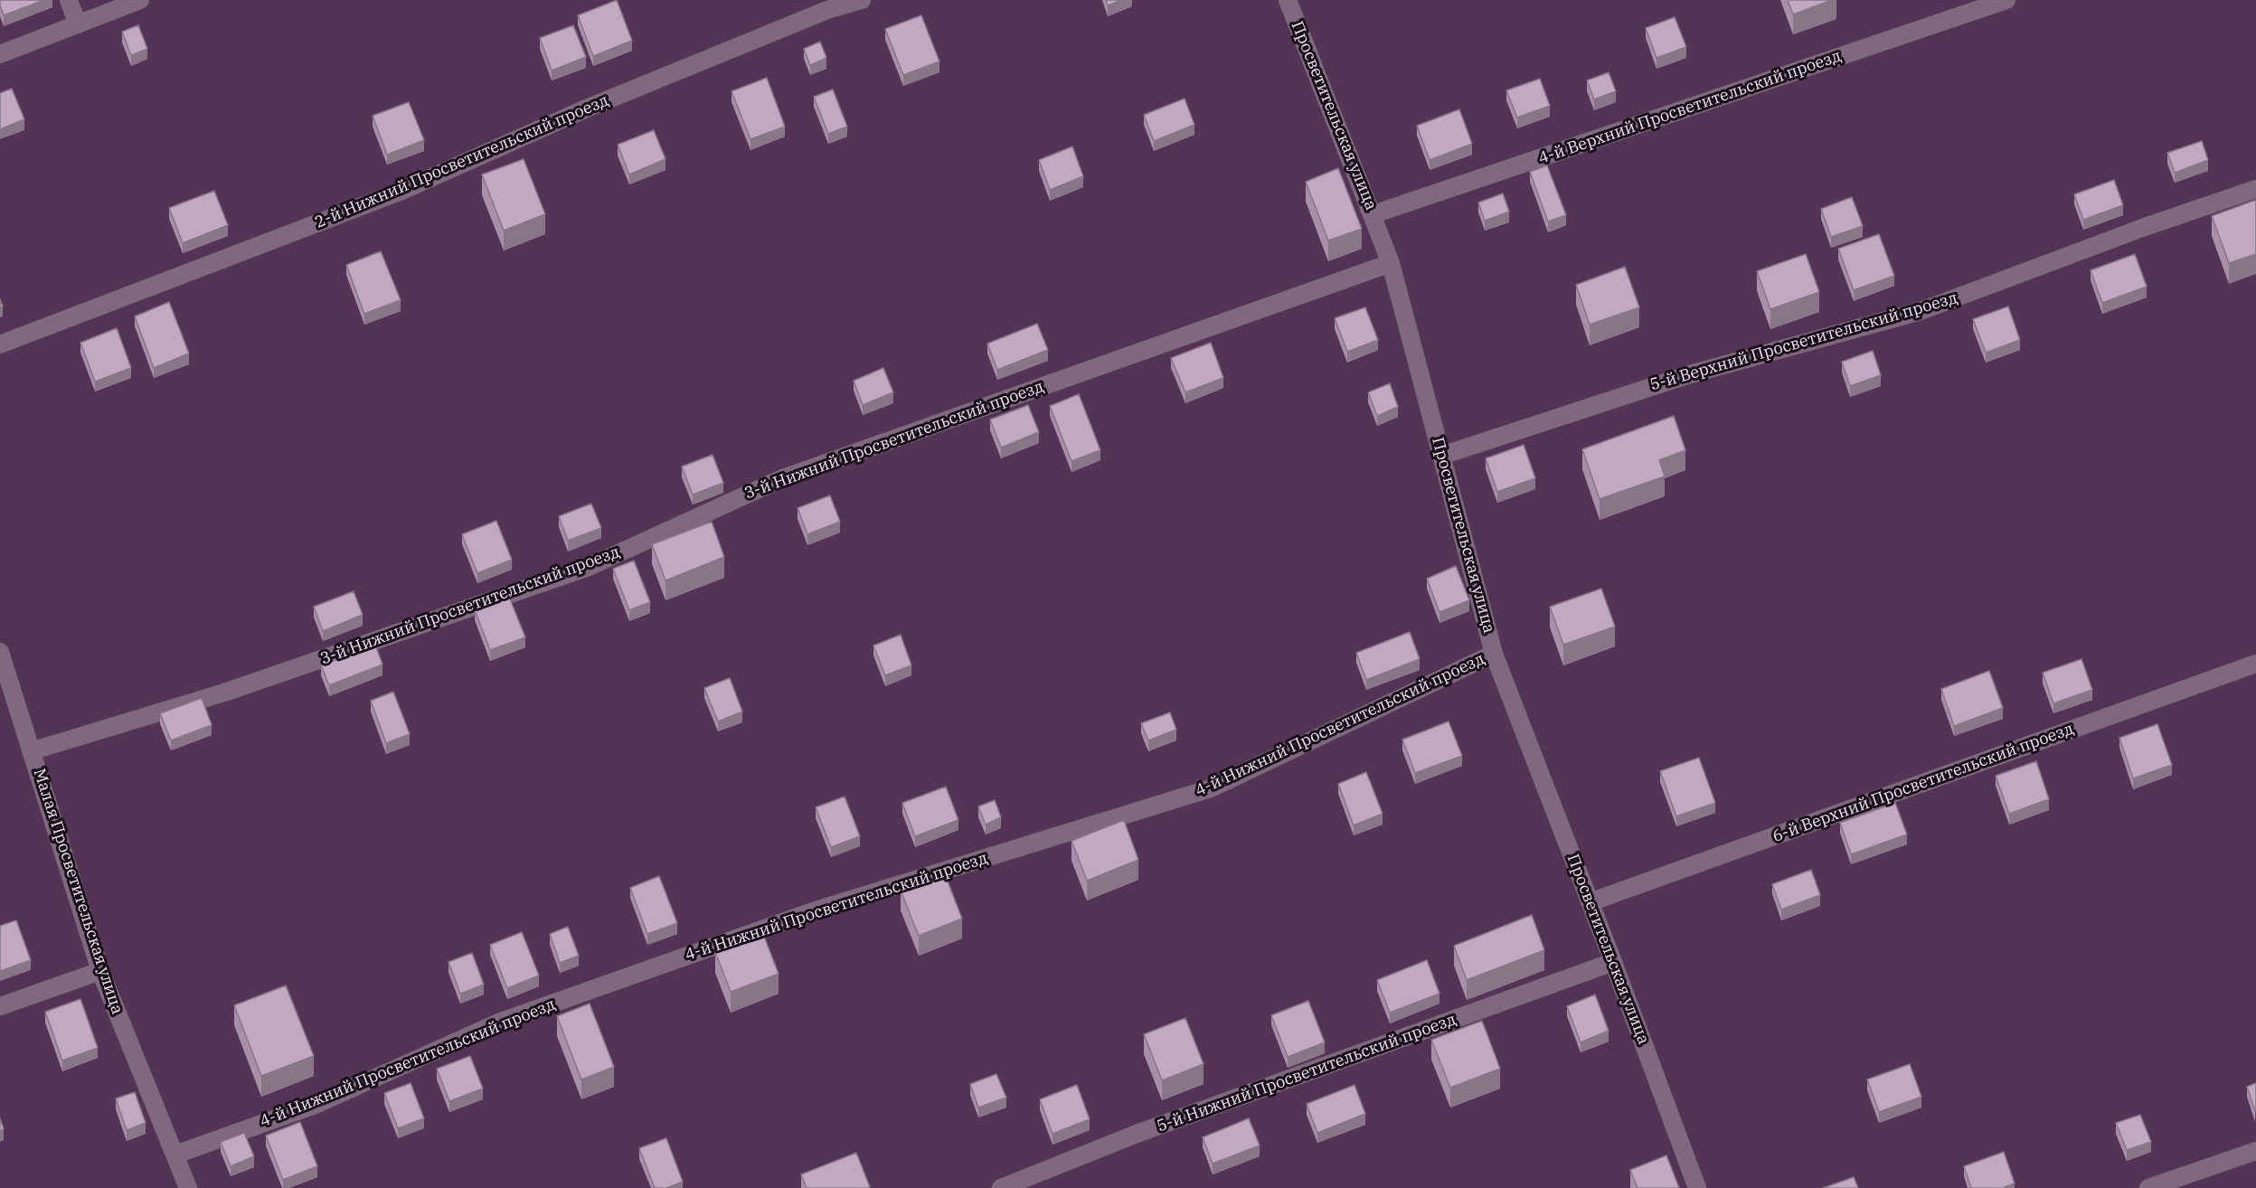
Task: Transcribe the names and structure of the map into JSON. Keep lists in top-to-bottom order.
{
  "streets": {
    "lane": [
      "4-й Верхний Просветительский проезд",
      "Просветительская улица",
      "2-й Нижний Просветительский проезд",
      "5-й Верхний Просветительский проезд",
      "3-й Нижний Просветительский проезд",
      "4-й Нижний Просветительский проезд",
      "6-й Верхний Просветительский проезд",
      "Малая Просветительская улица",
      "5-й Нижний Просветительский проезд"
    ]
  },
  "crossings": [
    ["4-й Верхний Просветительский проезд", "Просветительская улица"],
    ["Просветительская улица", "5-й Верхний Просветительский проезд"],
    ["Просветительская улица", "3-й Нижний Просветительский проезд"],
    ["Просветительская улица", "4-й Нижний Просветительский проезд"],
    ["Просветительская улица", "6-й Верхний Просветительский проезд"],
    ["Просветительская улица", "5-й Нижний Просветительский проезд"],
    ["3-й Нижний Просветительский проезд", "Малая Просветительская улица"],
    ["4-й Нижний Просветительский проезд", "Малая Просветительская улица"]
  ]
}
